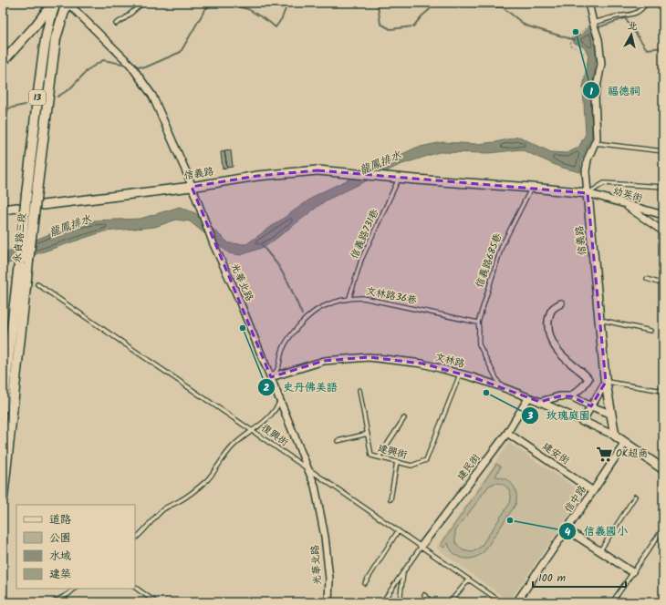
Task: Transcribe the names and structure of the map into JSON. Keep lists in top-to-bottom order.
{
  "streets": {
    "main road": ["13", "永貞路三段"],
    "street": [
      "信義路",
      "幼英街",
      "光華北路",
      "文林路",
      "建安街",
      "建民街",
      "信中路"
    ],
    "lane": [
      "信義路731巷",
      "信義路685巷",
      "文林路36巷",
      "復興街",
      "建興街"
    ]
  },
  "crossings": [
    ["信義路", "幼英街"],
    ["信義路", "信義路731巷"],
    ["信義路", "光華北路"],
    ["信義路", "文林路"],
    ["信義路731巷", "文林路36巷"],
    ["永貞路三段", "光華北路"],
    ["信義路685巷", "文林路36巷"],
    ["光華北路", "文林路36巷"],
    ["光華北路", "文林路"],
    ["光華北路", "復興街"],
    ["文林路36巷", "文林路"],
    ["文林路", "建興街"],
    ["文林路", "建民街"],
    ["復興街", "建民街"],
    ["建安街", "建民街"],
    ["建安街", "信中路"]
  ],
  "water": ["龍鳳排水"],
  "places": {
    "other": [
      "福德祠",
      "史丹佛美語",
      "玫瑰庭園",
      "信義國小"
    ],
    "supermarket": ["OK超商"]
  },
  "legend": [
    "道路",
    "公園",
    "水域",
    "建築"
  ],
  "scale_bar": "100 m",
  "north": "top"
}
